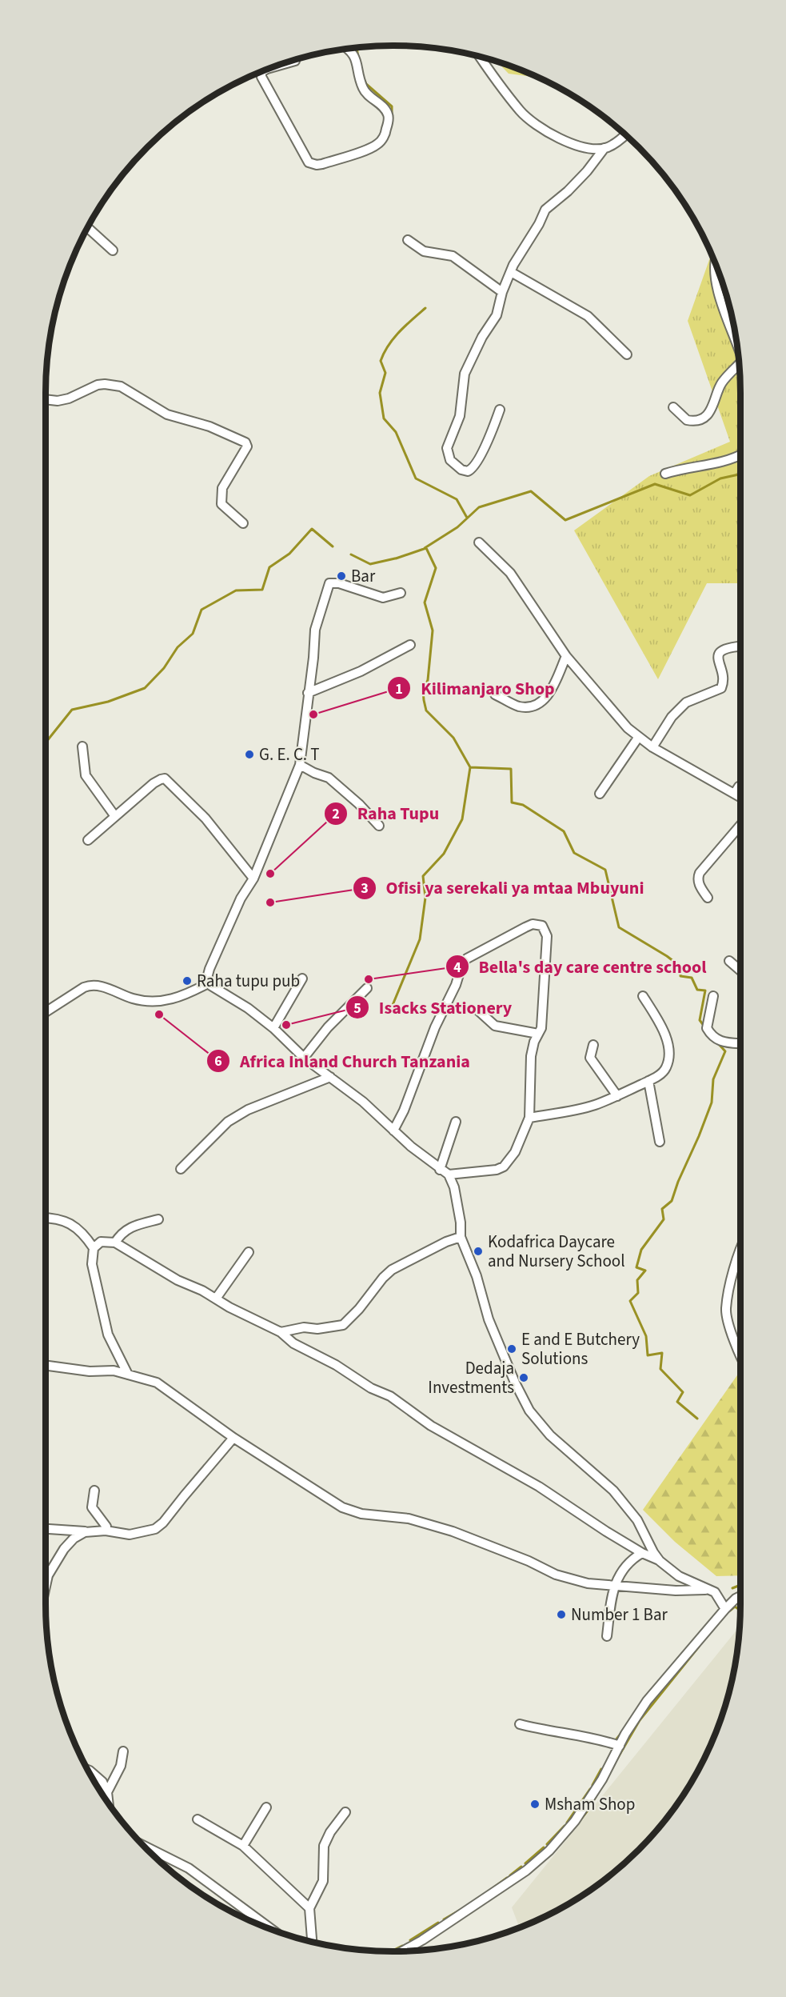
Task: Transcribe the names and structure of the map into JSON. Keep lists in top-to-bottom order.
{
  "places": [
    "Bar",
    "Kilimanjaro Shop",
    "G. E. C. T",
    "Raha Tupu",
    "Ofisi ya serekali ya mtaa Mbuyuni",
    "Bella's day care centre school",
    "Raha tupu pub",
    "Africa Inland Church Tanzania",
    "Isacks Stationery",
    "Kodafrica Daycare and Nursery School",
    "E and E Butchery Solutions",
    "Dedaja Investments",
    "Number 1 Bar",
    "Msham Shop"
  ]
}
